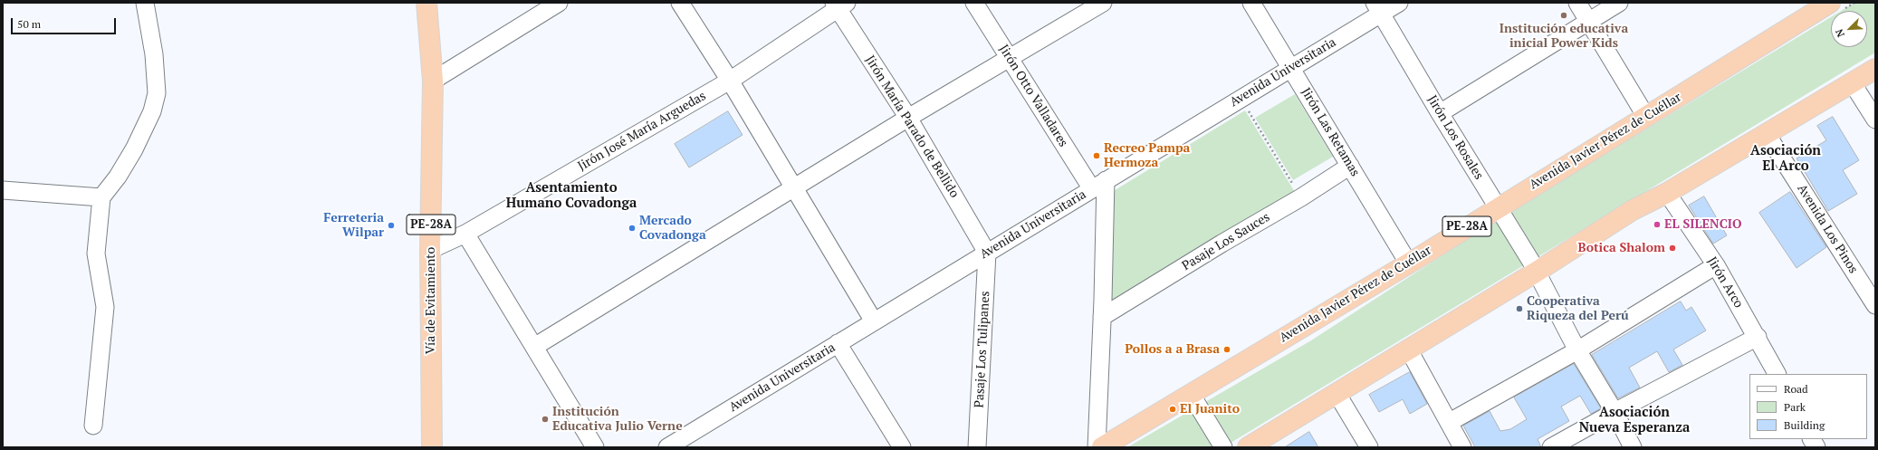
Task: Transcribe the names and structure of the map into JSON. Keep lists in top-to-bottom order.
{
  "streets": {
    "highway": ["Avenida Javier Pérez de Cuéllar", "PE-28A", "Vía de Evitamiento"],
    "street": [
      "Avenida Universitaria",
      "Jirón Otto Valladares",
      "Jirón María Parado de Bellido",
      "Jirón José María Arguedas",
      "Jirón Las Retamas",
      "Jirón Los Rosales",
      "Avenida Los Pinos",
      "Pasaje Los Sauces",
      "Jirón Arco",
      "Pasaje Los Tulipanes"
    ]
  },
  "crossings": [
    ["Avenida Universitaria", "Jirón Otto Valladares"],
    ["Avenida Universitaria", "Jirón María Parado de Bellido"],
    ["Avenida Universitaria", "Jirón Las Retamas"],
    ["Avenida Universitaria", "Jirón Los Rosales"],
    ["Avenida Universitaria", "Pasaje Los Tulipanes"],
    ["Jirón María Parado de Bellido", "Jirón José María Arguedas"],
    ["Jirón María Parado de Bellido", "Pasaje Los Tulipanes"],
    ["Jirón José María Arguedas", "Vía de Evitamiento"],
    ["Jirón Las Retamas", "Avenida Javier Pérez de Cuéllar"],
    ["Jirón Las Retamas", "Pasaje Los Sauces"],
    ["Jirón Los Rosales", "Avenida Javier Pérez de Cuéllar"]
  ],
  "districts": ["Asociación El Arco", "Asentamiento Humano Covadonga", "Asociación Nueva Esperanza"],
  "places": [
    "Institución educativa inicial Power Kids",
    "Recreo Pampa Hermoza",
    "EL SILENCIO",
    "Ferreteria Wilpar",
    "Mercado Covadonga",
    "Botica Shalom",
    "Cooperativa Riqueza del Perú",
    "Pollos a a Brasa",
    "El Juanito",
    "Institución Educativa Julio Verne"
  ],
  "legend": ["Road", "Park", "Building"],
  "scale_bar": "50 m",
  "north": "bottom left"
}
